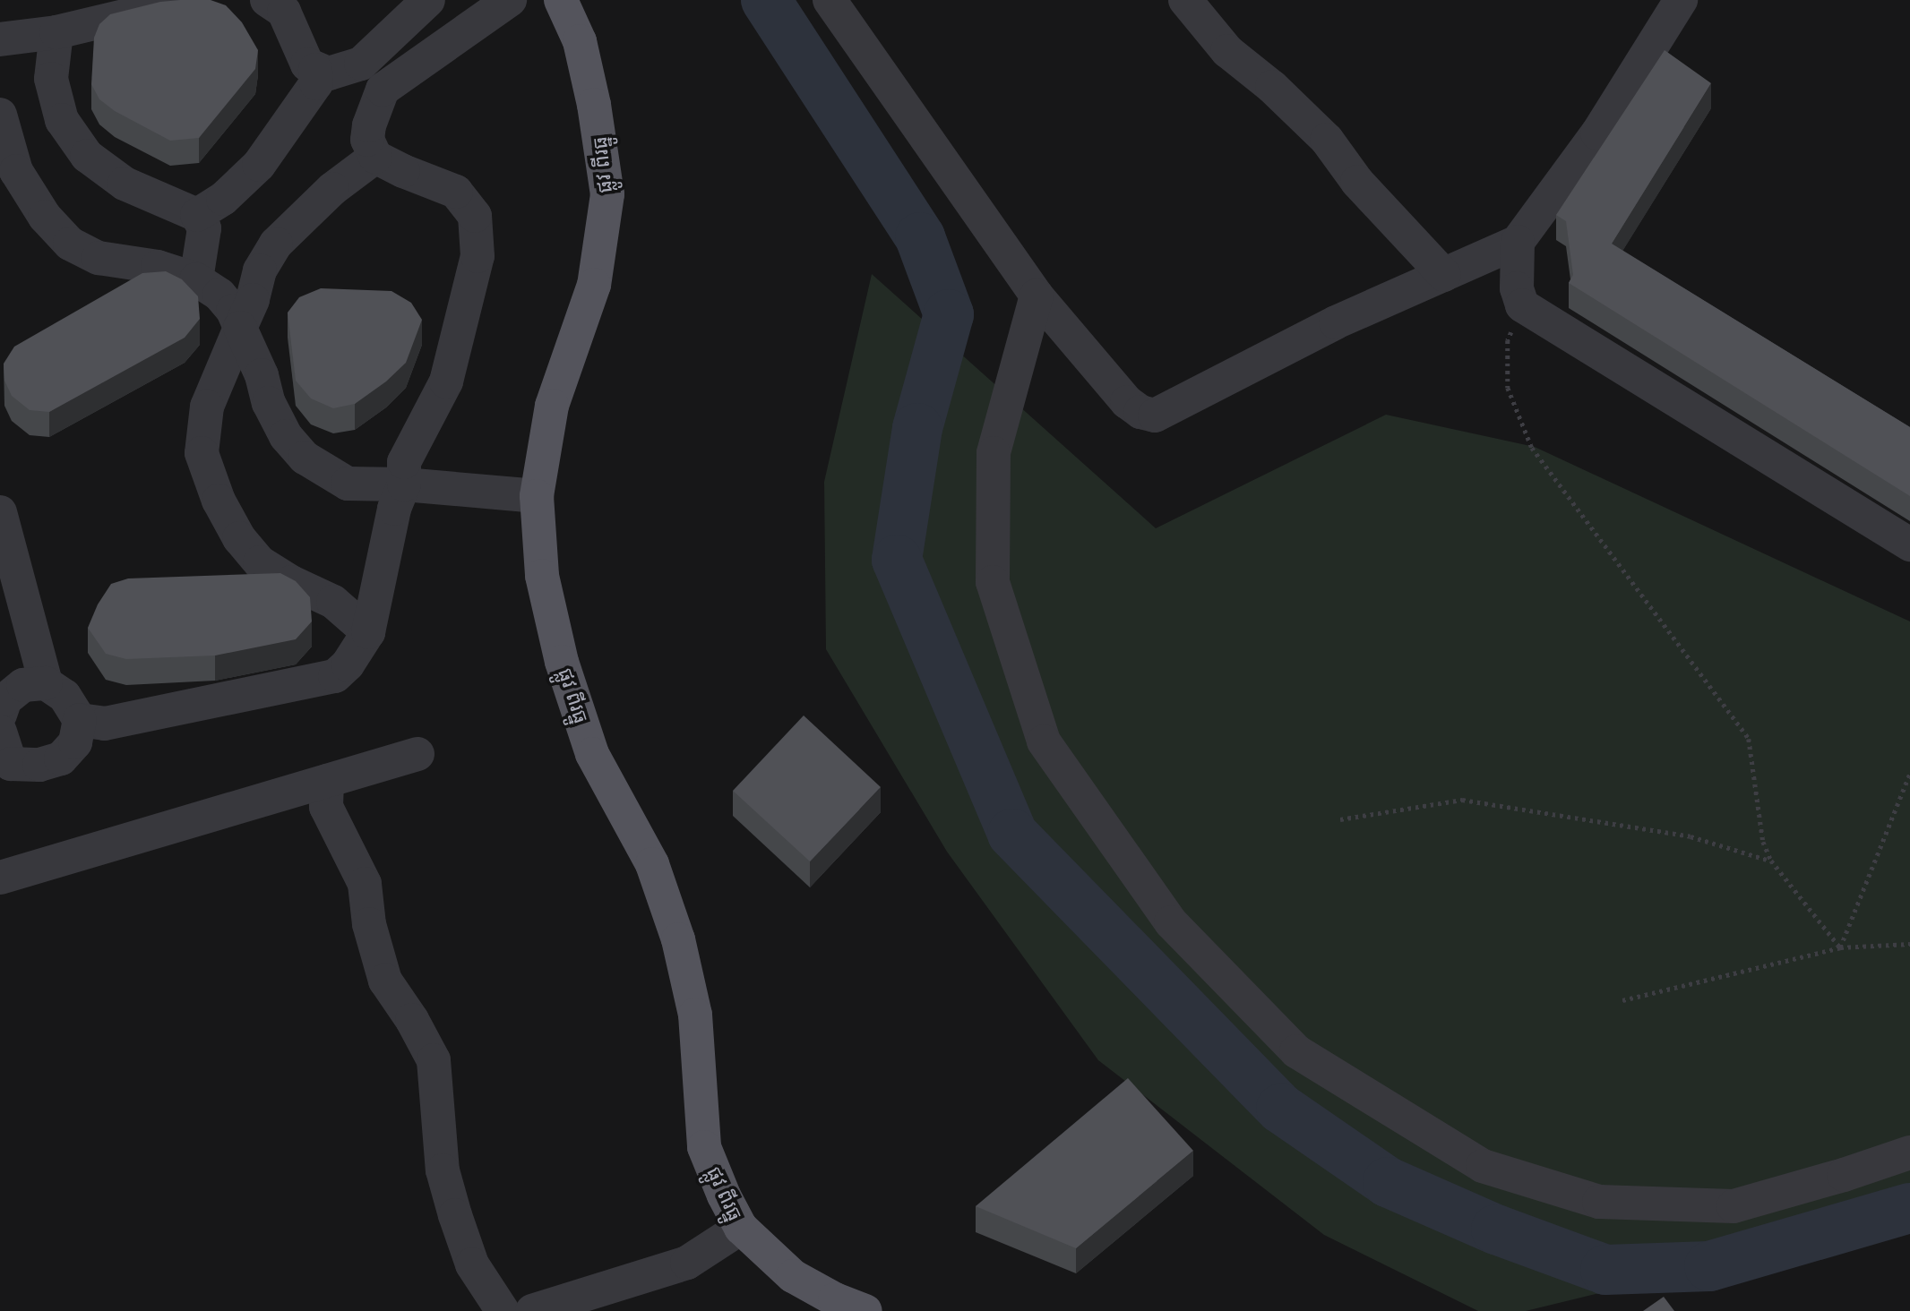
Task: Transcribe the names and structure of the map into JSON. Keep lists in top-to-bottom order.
{
  "streets": {
    "main road": ["ផ្លូវ ពីរធ្នូ"]
  }
}
